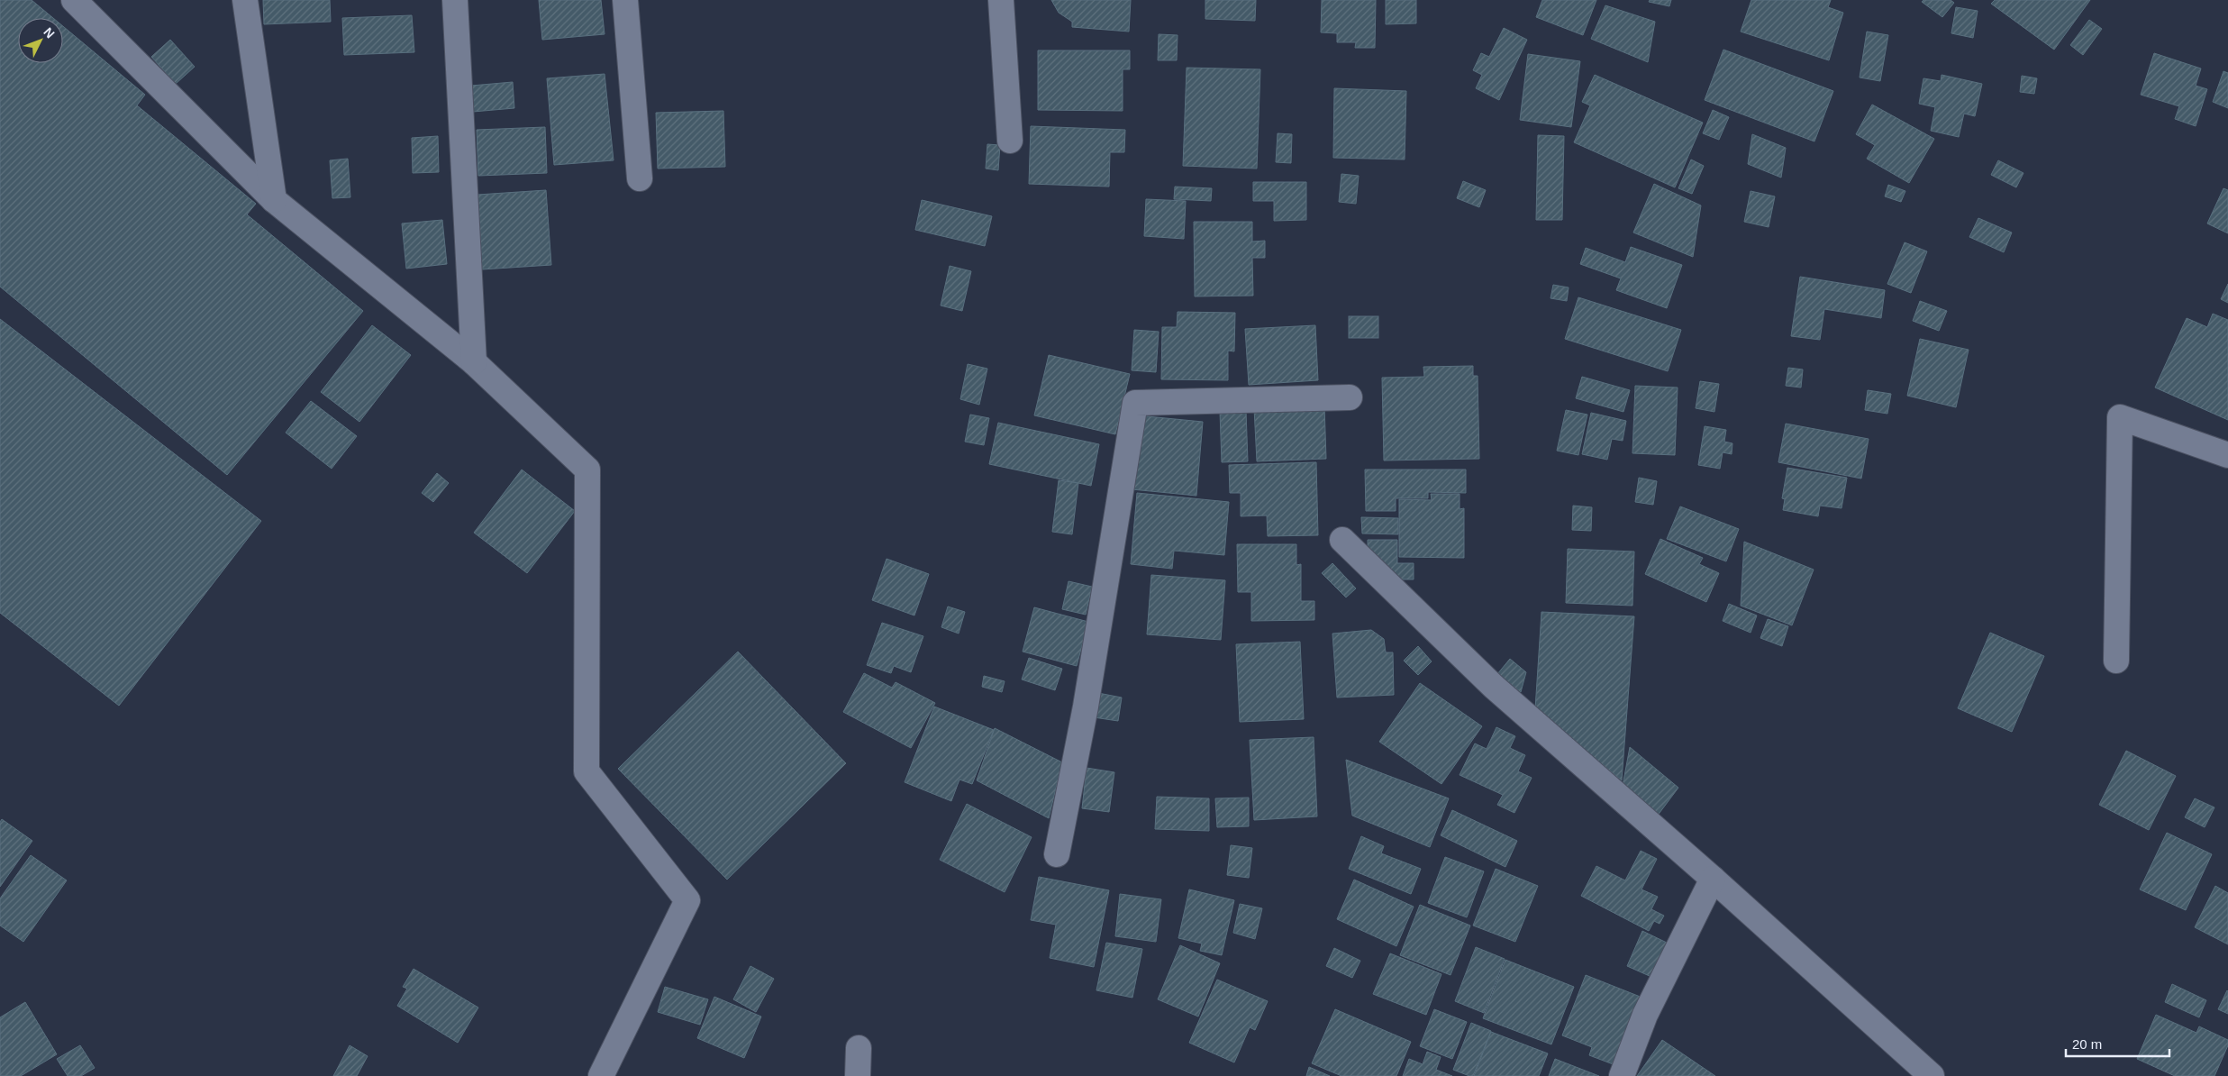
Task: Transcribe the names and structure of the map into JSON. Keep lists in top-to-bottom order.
{
  "scale_bar": "20 m",
  "north": "top right"
}
